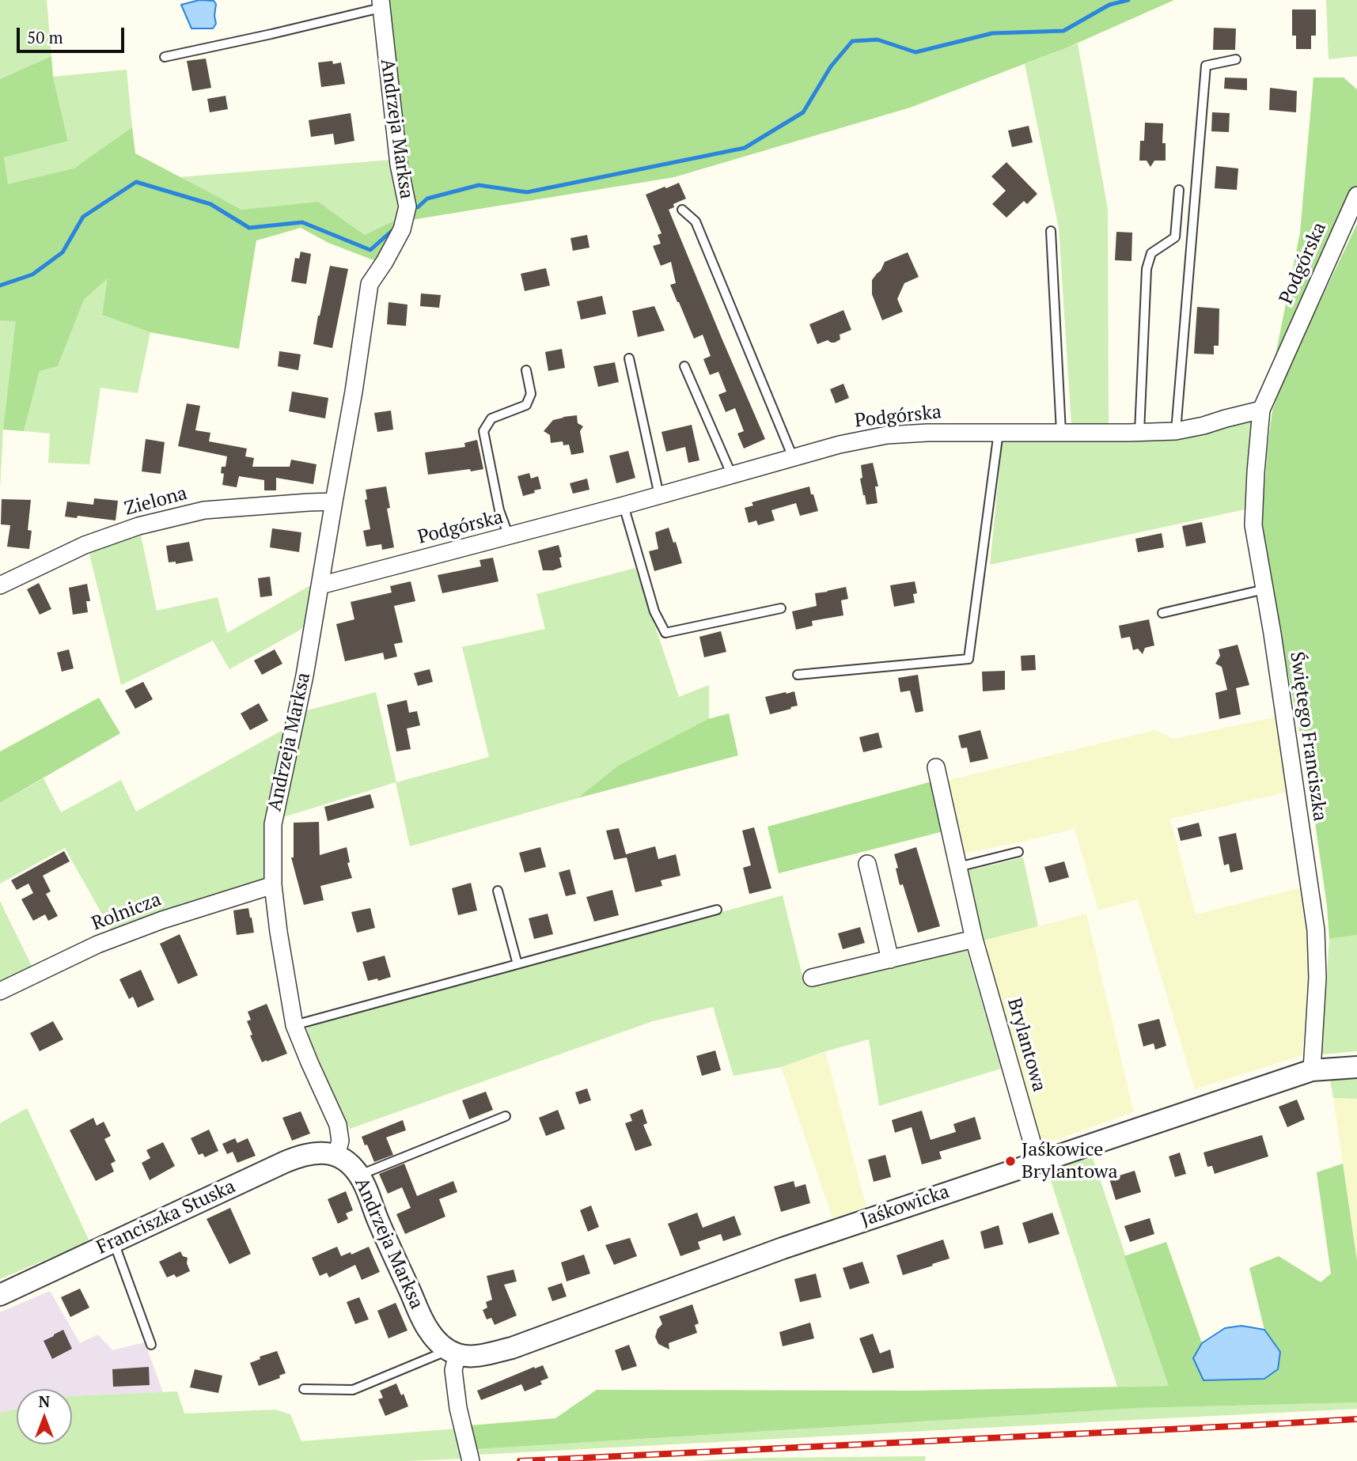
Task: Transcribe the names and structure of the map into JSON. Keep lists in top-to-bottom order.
{
  "streets": {
    "street": [
      "Andrzeja Marksa",
      "Podgórska",
      "Zielona",
      "Świętego Franciszka",
      "Rolnicza",
      "Brylantowa",
      "Jaśkowicka",
      "Franciszka Stuska"
    ]
  },
  "crossings": [
    ["Andrzeja Marksa", "Podgórska"],
    ["Andrzeja Marksa", "Zielona"],
    ["Andrzeja Marksa", "Rolnicza"],
    ["Andrzeja Marksa", "Jaśkowicka"],
    ["Andrzeja Marksa", "Franciszka Stuska"],
    ["Podgórska", "Świętego Franciszka"],
    ["Świętego Franciszka", "Jaśkowicka"],
    ["Brylantowa", "Jaśkowicka"]
  ],
  "places": ["Jaśkowice Brylantowa"],
  "scale_bar": "50 m",
  "north": "top"
}
